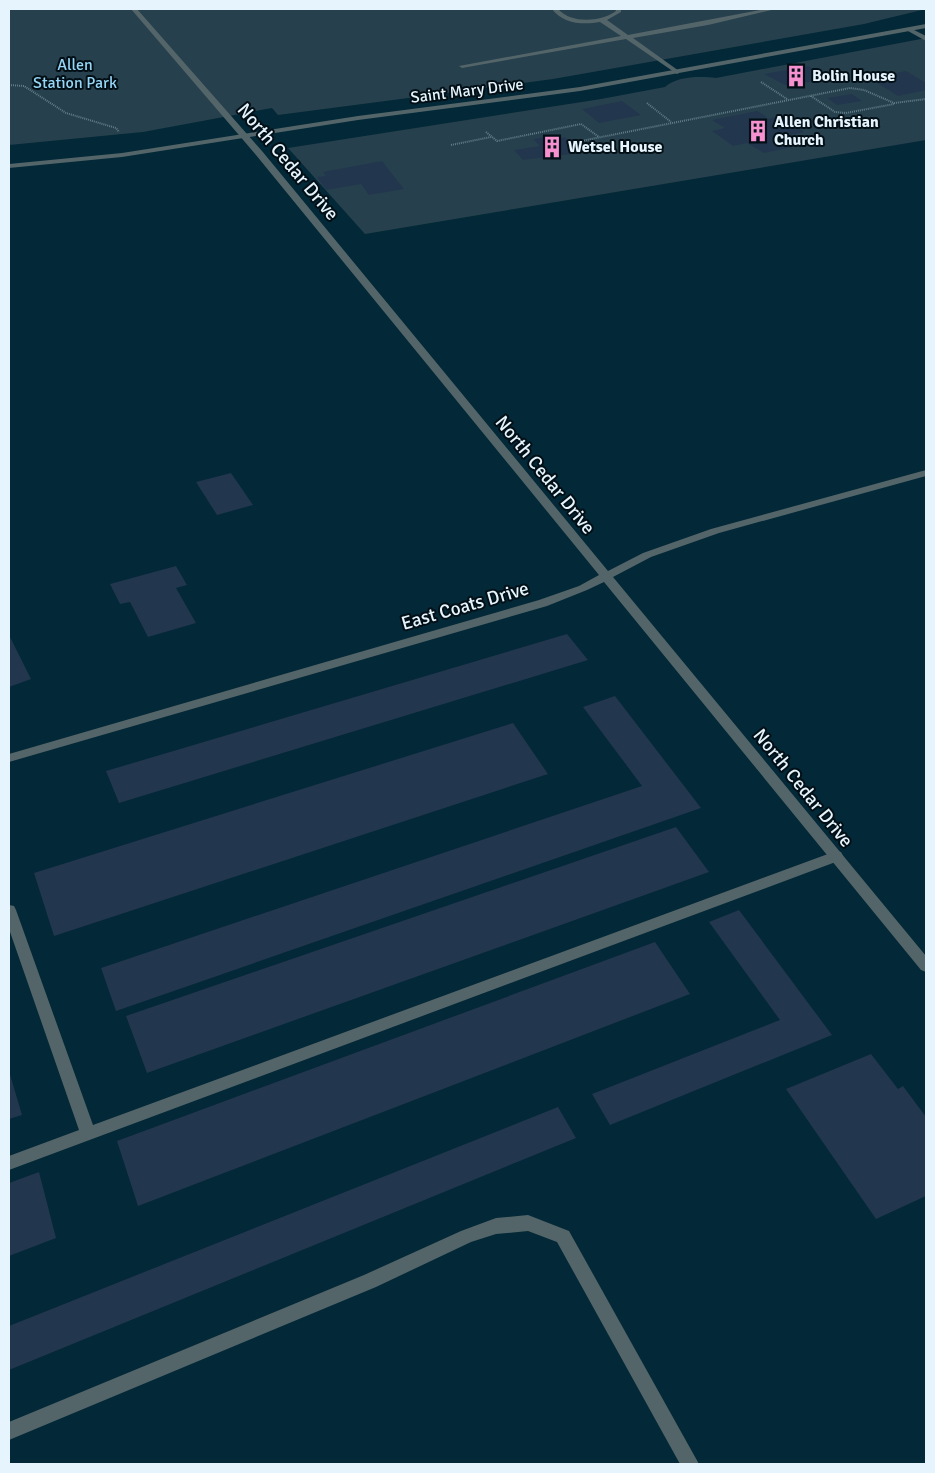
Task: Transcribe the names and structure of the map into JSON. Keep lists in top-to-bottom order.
{
  "streets": {
    "street": ["Saint Mary Drive", "North Cedar Drive", "East Coats Drive"]
  },
  "crossings": [
    ["Saint Mary Drive", "North Cedar Drive"],
    ["North Cedar Drive", "East Coats Drive"]
  ],
  "parks": ["Allen Station Park"],
  "places": {
    "building": ["Bolin House", "Allen Christian Church", "Wetsel House"]
  }
}
